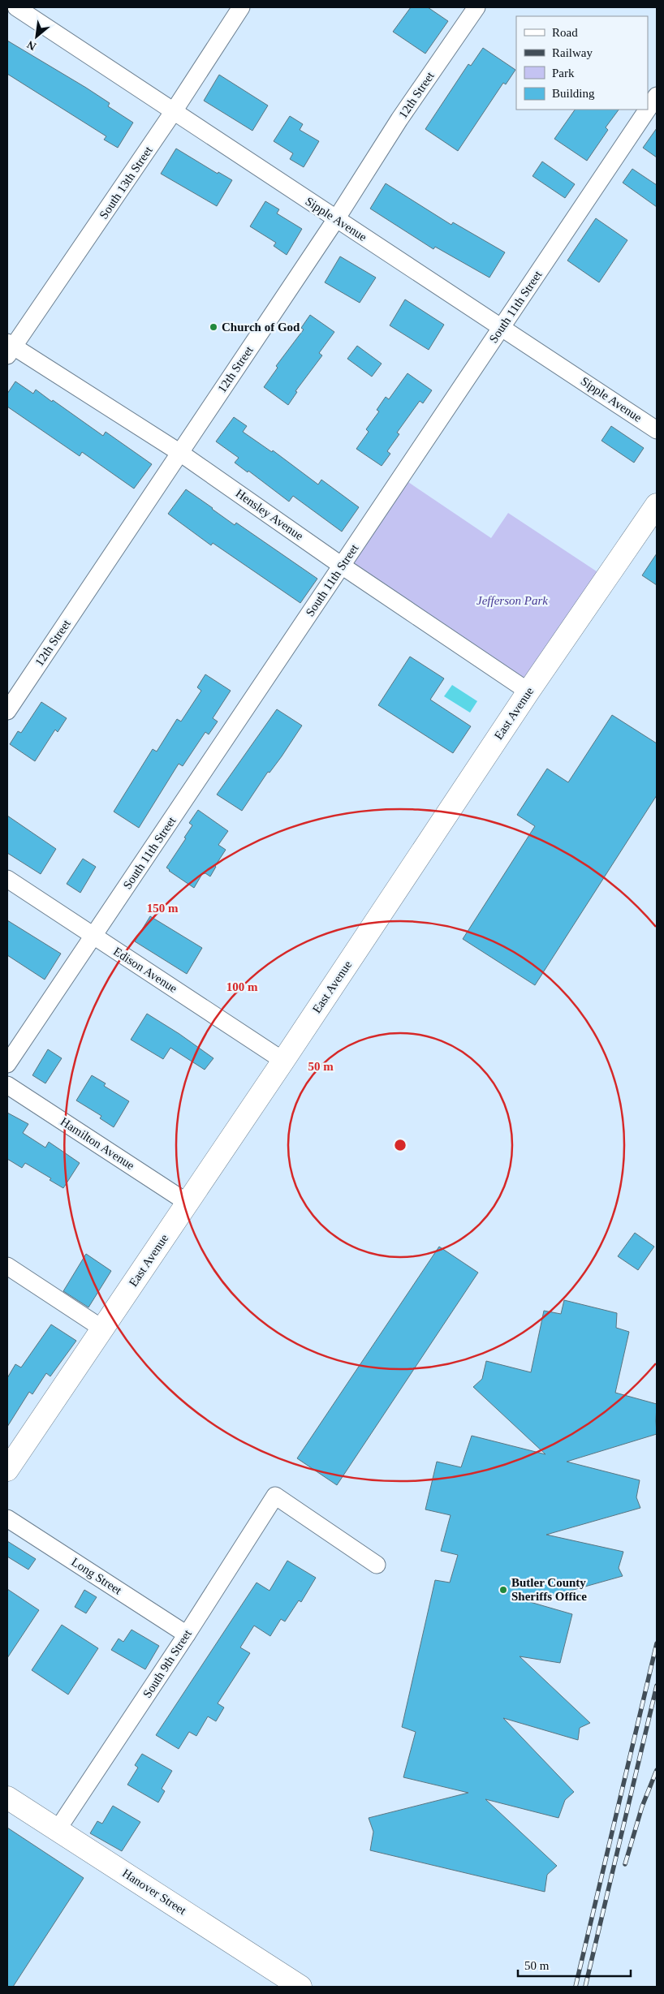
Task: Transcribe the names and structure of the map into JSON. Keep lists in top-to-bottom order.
{
  "streets": {
    "street": [
      "12th Street",
      "South 13th Street",
      "Sipple Avenue",
      "South 11th Street",
      "Hensley Avenue",
      "East Avenue",
      "Edison Avenue",
      "Hamilton Avenue",
      "Long Street",
      "South 9th Street",
      "Hanover Street"
    ]
  },
  "crossings": [
    ["12th Street", "Sipple Avenue"],
    ["12th Street", "Hensley Avenue"],
    ["South 13th Street", "Sipple Avenue"],
    ["South 13th Street", "Hensley Avenue"],
    ["Sipple Avenue", "South 11th Street"],
    ["South 11th Street", "Hensley Avenue"],
    ["South 11th Street", "Edison Avenue"],
    ["Hensley Avenue", "East Avenue"],
    ["East Avenue", "Edison Avenue"],
    ["East Avenue", "Hamilton Avenue"],
    ["Long Street", "South 9th Street"],
    ["South 9th Street", "Hanover Street"]
  ],
  "parks": ["Jefferson Park"],
  "places": ["Church of God", "Butler County Sheriffs Office"],
  "legend": [
    "Road",
    "Railway",
    "Park",
    "Building"
  ],
  "scale_bar": "50 m",
  "north": "bottom left",
  "rings": ["150 m", "100 m", "50 m"]
}
